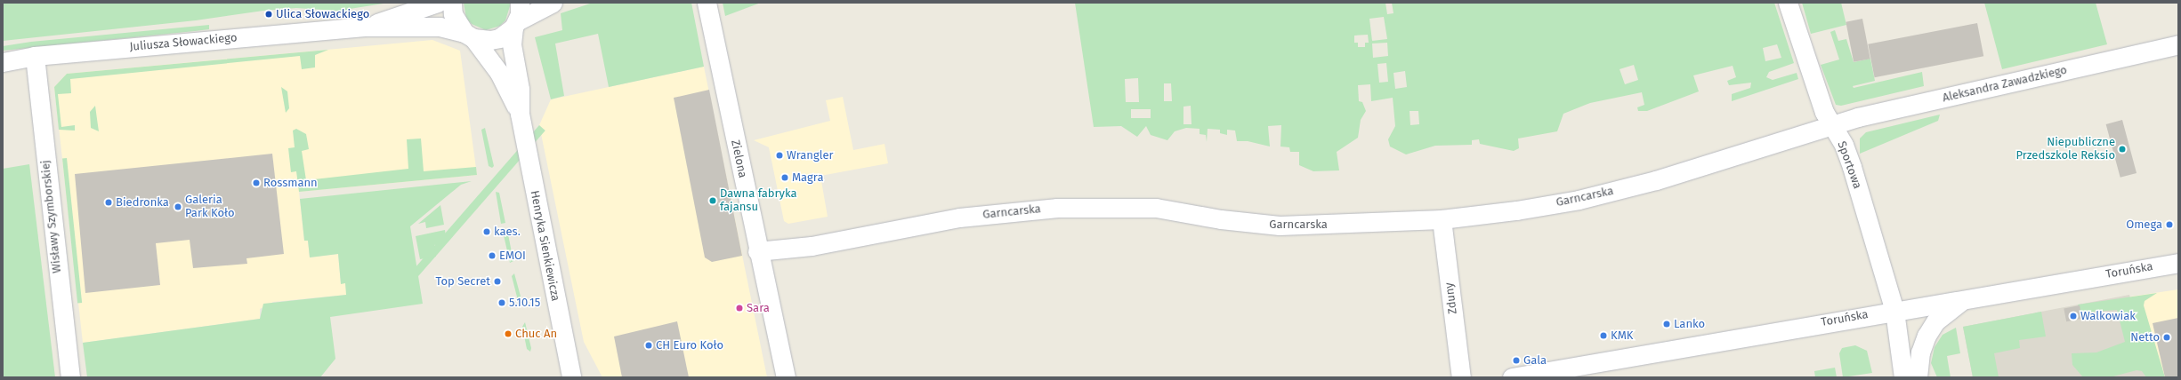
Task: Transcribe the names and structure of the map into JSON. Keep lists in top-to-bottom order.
{
  "streets": {
    "street": [
      "Juliusza Słowackiego",
      "Aleksandra Zawadzkiego",
      "Zielona",
      "Sportowa",
      "Garncarska",
      "Wisławy Szymborskiej",
      "Henryka Sienkiewicza",
      "Toruńska",
      "Zduny"
    ]
  },
  "crossings": [
    ["Juliusza Słowackiego", "Wisławy Szymborskiej"],
    ["Juliusza Słowackiego", "Henryka Sienkiewicza"],
    ["Aleksandra Zawadzkiego", "Sportowa"],
    ["Aleksandra Zawadzkiego", "Garncarska"],
    ["Zielona", "Garncarska"],
    ["Sportowa", "Garncarska"],
    ["Sportowa", "Toruńska"],
    ["Garncarska", "Zduny"]
  ],
  "places": [
    "Ulica Słowackiego",
    "Niepubliczne Przedszkole Reksio",
    "Wrangler",
    "Magra",
    "Rossmann",
    "Dawna fabryka fajansu",
    "Biedronka",
    "Galeria Park Koło",
    "Omega",
    "kaes.",
    "EMOI",
    "Top Secret",
    "5.10.15",
    "Sara",
    "Walkowiak",
    "Lanko",
    "Chuc An",
    "KMK",
    "Netto",
    "CH Euro Koło",
    "Gala"
  ]
}
